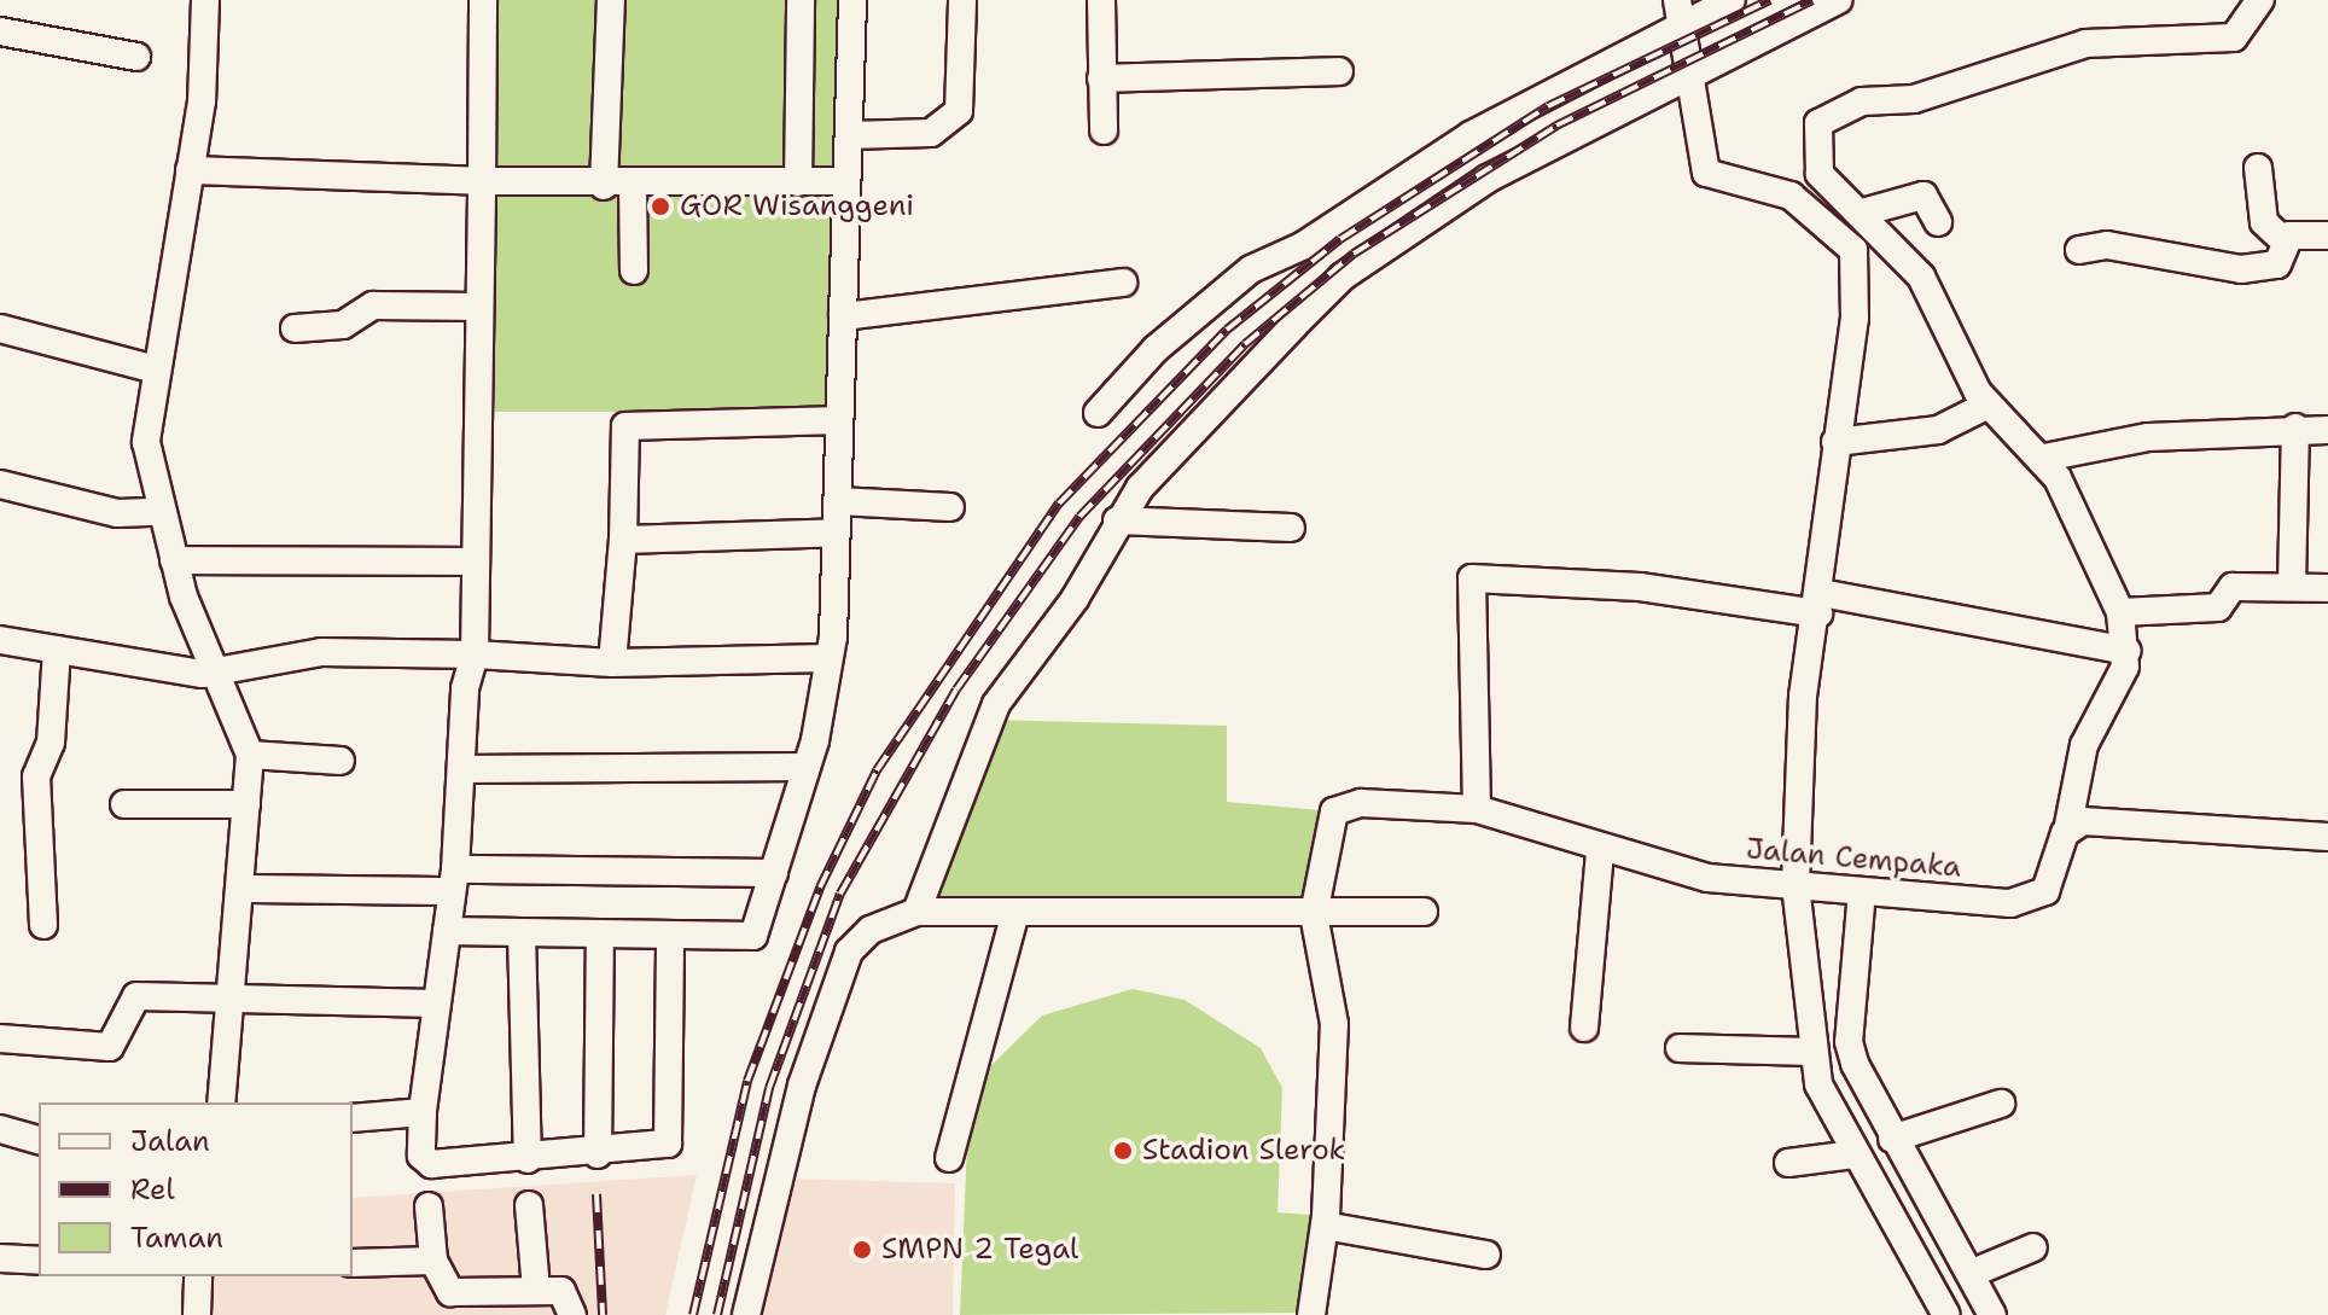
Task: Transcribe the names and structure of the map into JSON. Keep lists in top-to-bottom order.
{
  "streets": {
    "street": ["Jalan Cempaka"]
  },
  "places": ["GOR Wisanggeni", "Stadion Slerok", "SMPN 2 Tegal"],
  "legend": ["Jalan", "Rel", "Taman"]
}
